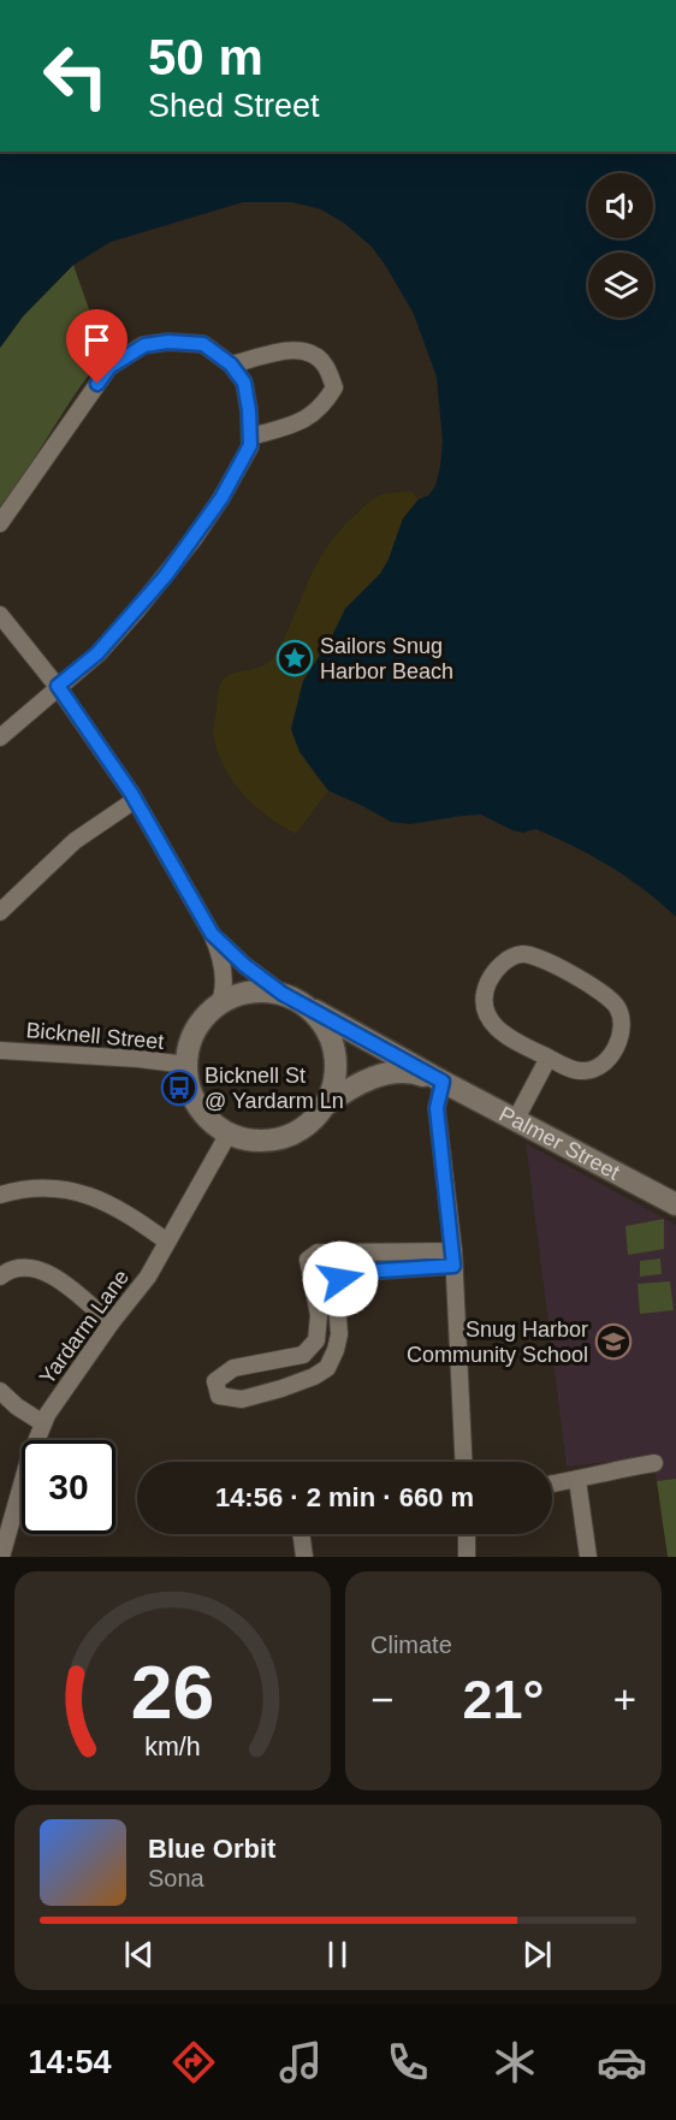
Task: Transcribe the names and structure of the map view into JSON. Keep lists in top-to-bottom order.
{
  "streets": {
    "street": ["Bicknell Street", "Palmer Street", "Yardarm Lane"]
  },
  "crossings": [
    ["Bicknell Street", "Palmer Street"],
    ["Bicknell Street", "Yardarm Lane"],
    ["Palmer Street", "Yardarm Lane"]
  ],
  "places": {
    "place": ["Sailors Snug Harbor Beach"],
    "bus stop": ["Bicknell St @ Yardarm Ln"],
    "school or university": ["Snug Harbor Community School"]
  },
  "page": {
    "turn": ["50 m", "Shed Street"],
    "limit": "30",
    "trip": "14:56 · 2 min · 660 m",
    "tile": "Climate",
    "heat": ["−", "21°", "+"],
    "song": ["Blue Orbit", "Sona"],
    "tabs": "14:54",
    "gauge": ["26", "km/h"]
  }
}
